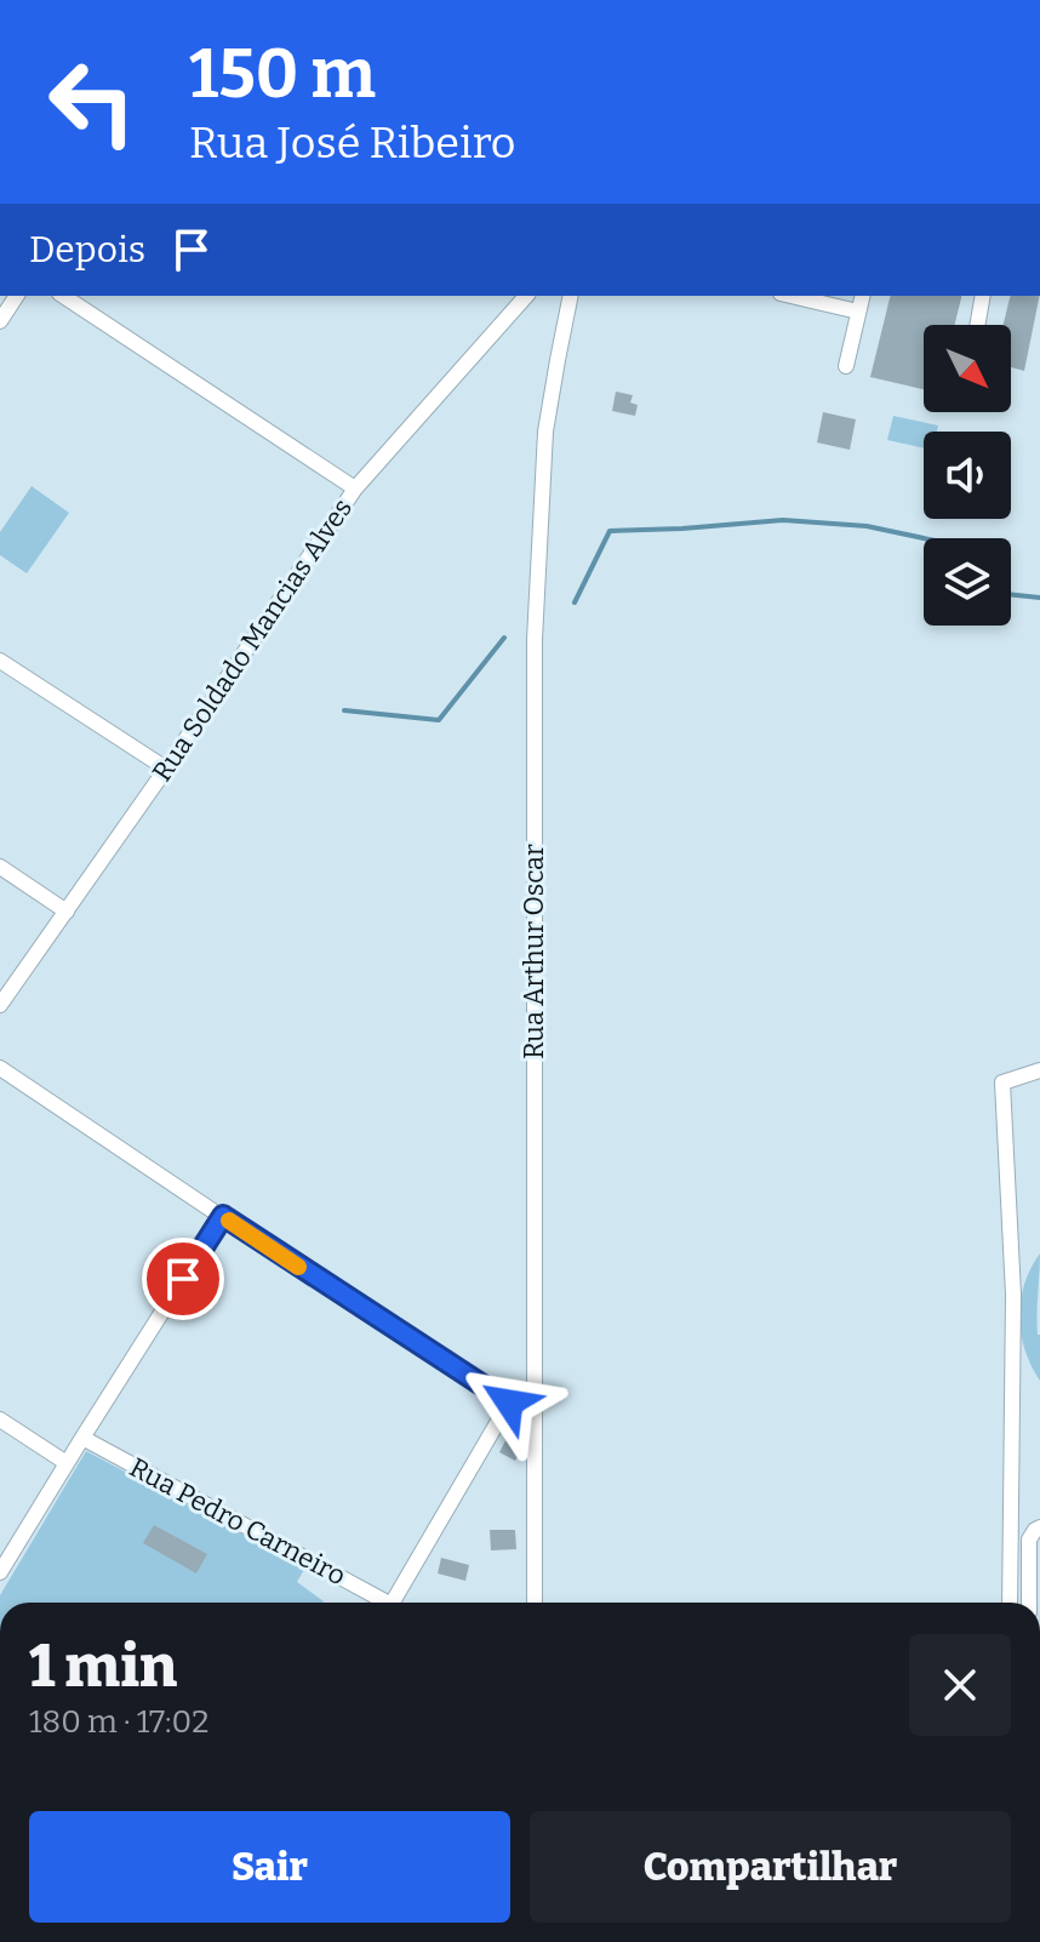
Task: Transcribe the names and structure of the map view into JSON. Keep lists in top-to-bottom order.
{
  "streets": {
    "street": ["Rua Soldado Mancias Alves", "Rua Arthur Oscar", "Rua Pedro Carneiro"]
  },
  "north": "bottom right",
  "page": {
    "turn": ["150 m", "Rua José Ribeiro"],
    "then": "Depois",
    "heading": ["1 min", "180 m · 17:02"],
    "buttons": ["Sair", "Compartilhar"]
  }
}
